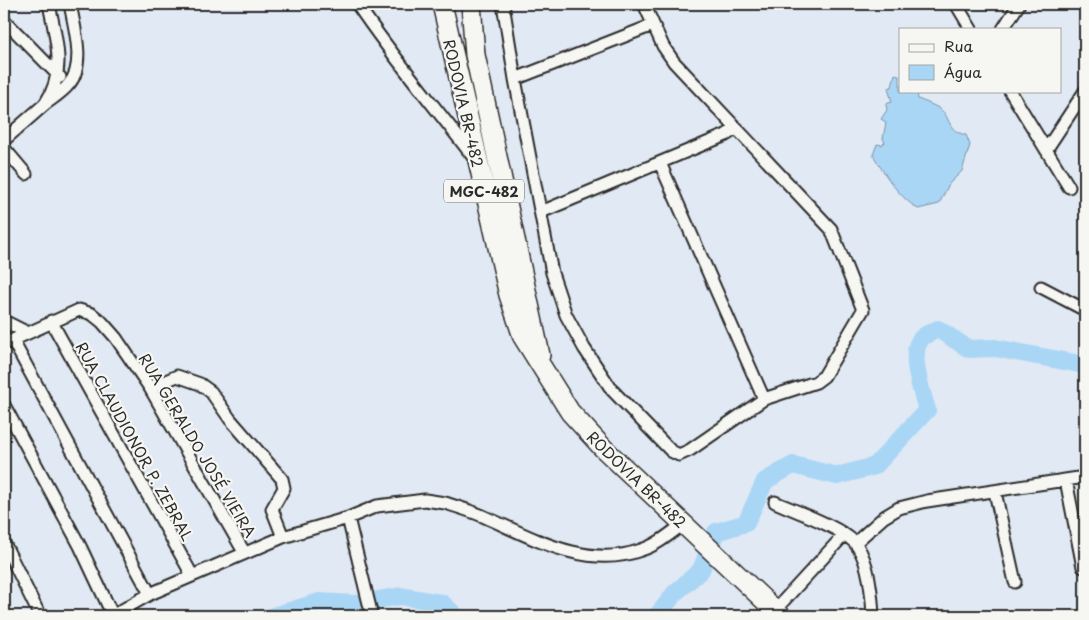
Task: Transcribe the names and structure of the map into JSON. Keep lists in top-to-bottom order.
{
  "streets": {
    "highway": ["RODOVIA BR-482", "MGC-482"],
    "street": ["RUA CLAUDIONOR P. ZEBRAL", "RUA GERALDO JOSÉ VIEIRA"]
  },
  "crossings": [
    ["RODOVIA BR-482", "MGC-482"],
    ["RUA CLAUDIONOR P. ZEBRAL", "RUA GERALDO JOSÉ VIEIRA"]
  ],
  "legend": ["Rua", "Água"]
}
